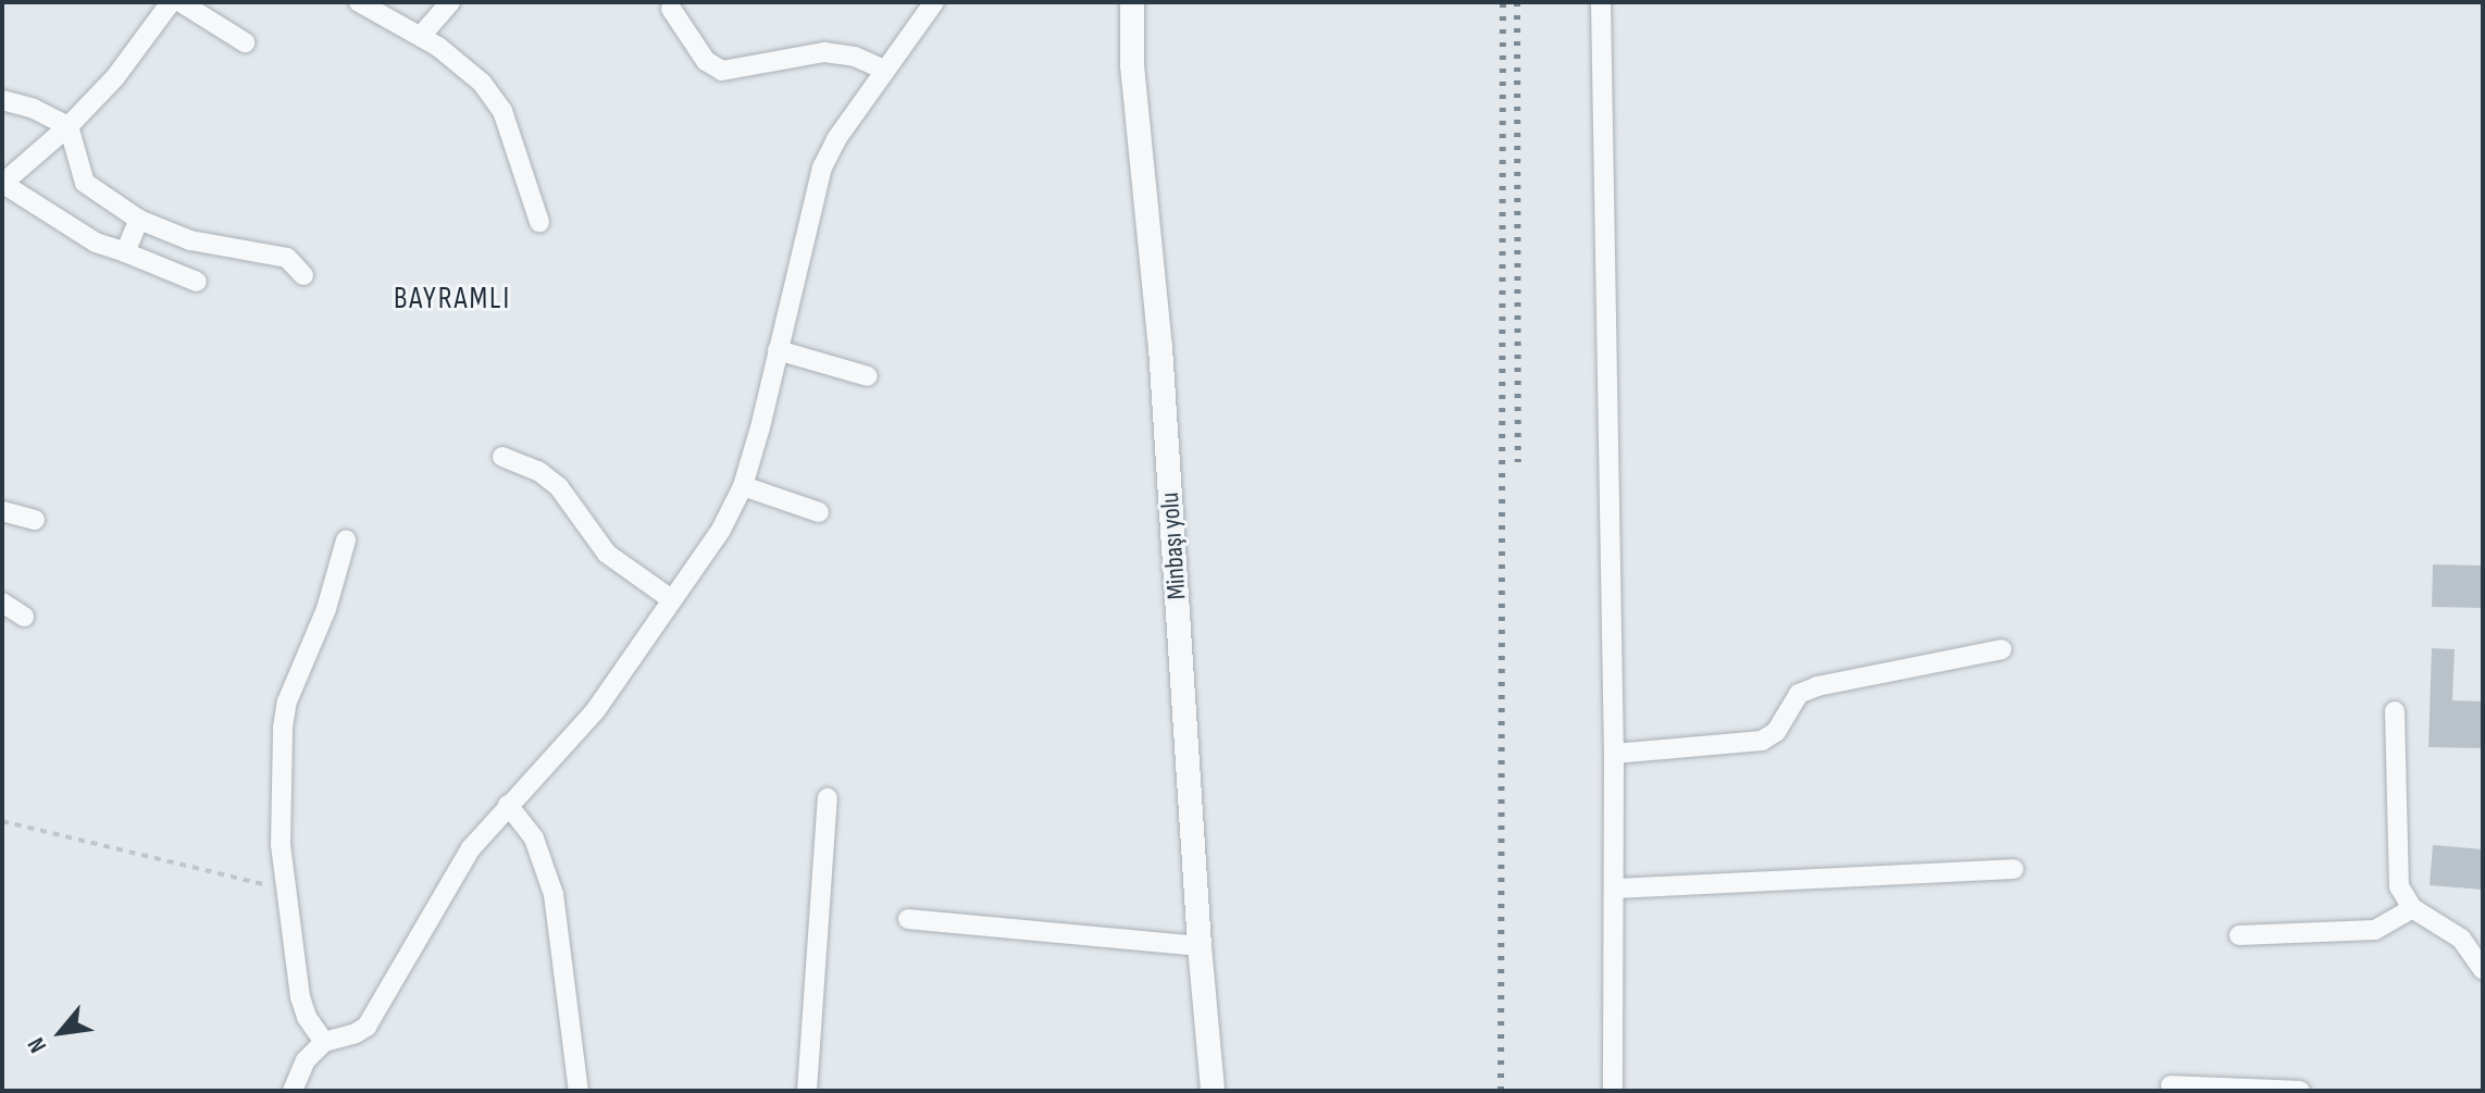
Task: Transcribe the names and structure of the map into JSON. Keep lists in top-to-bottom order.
{
  "streets": {
    "street": ["Minbaşı yolu"]
  },
  "districts": ["BAYRAMLI"],
  "north": "bottom left"
}
